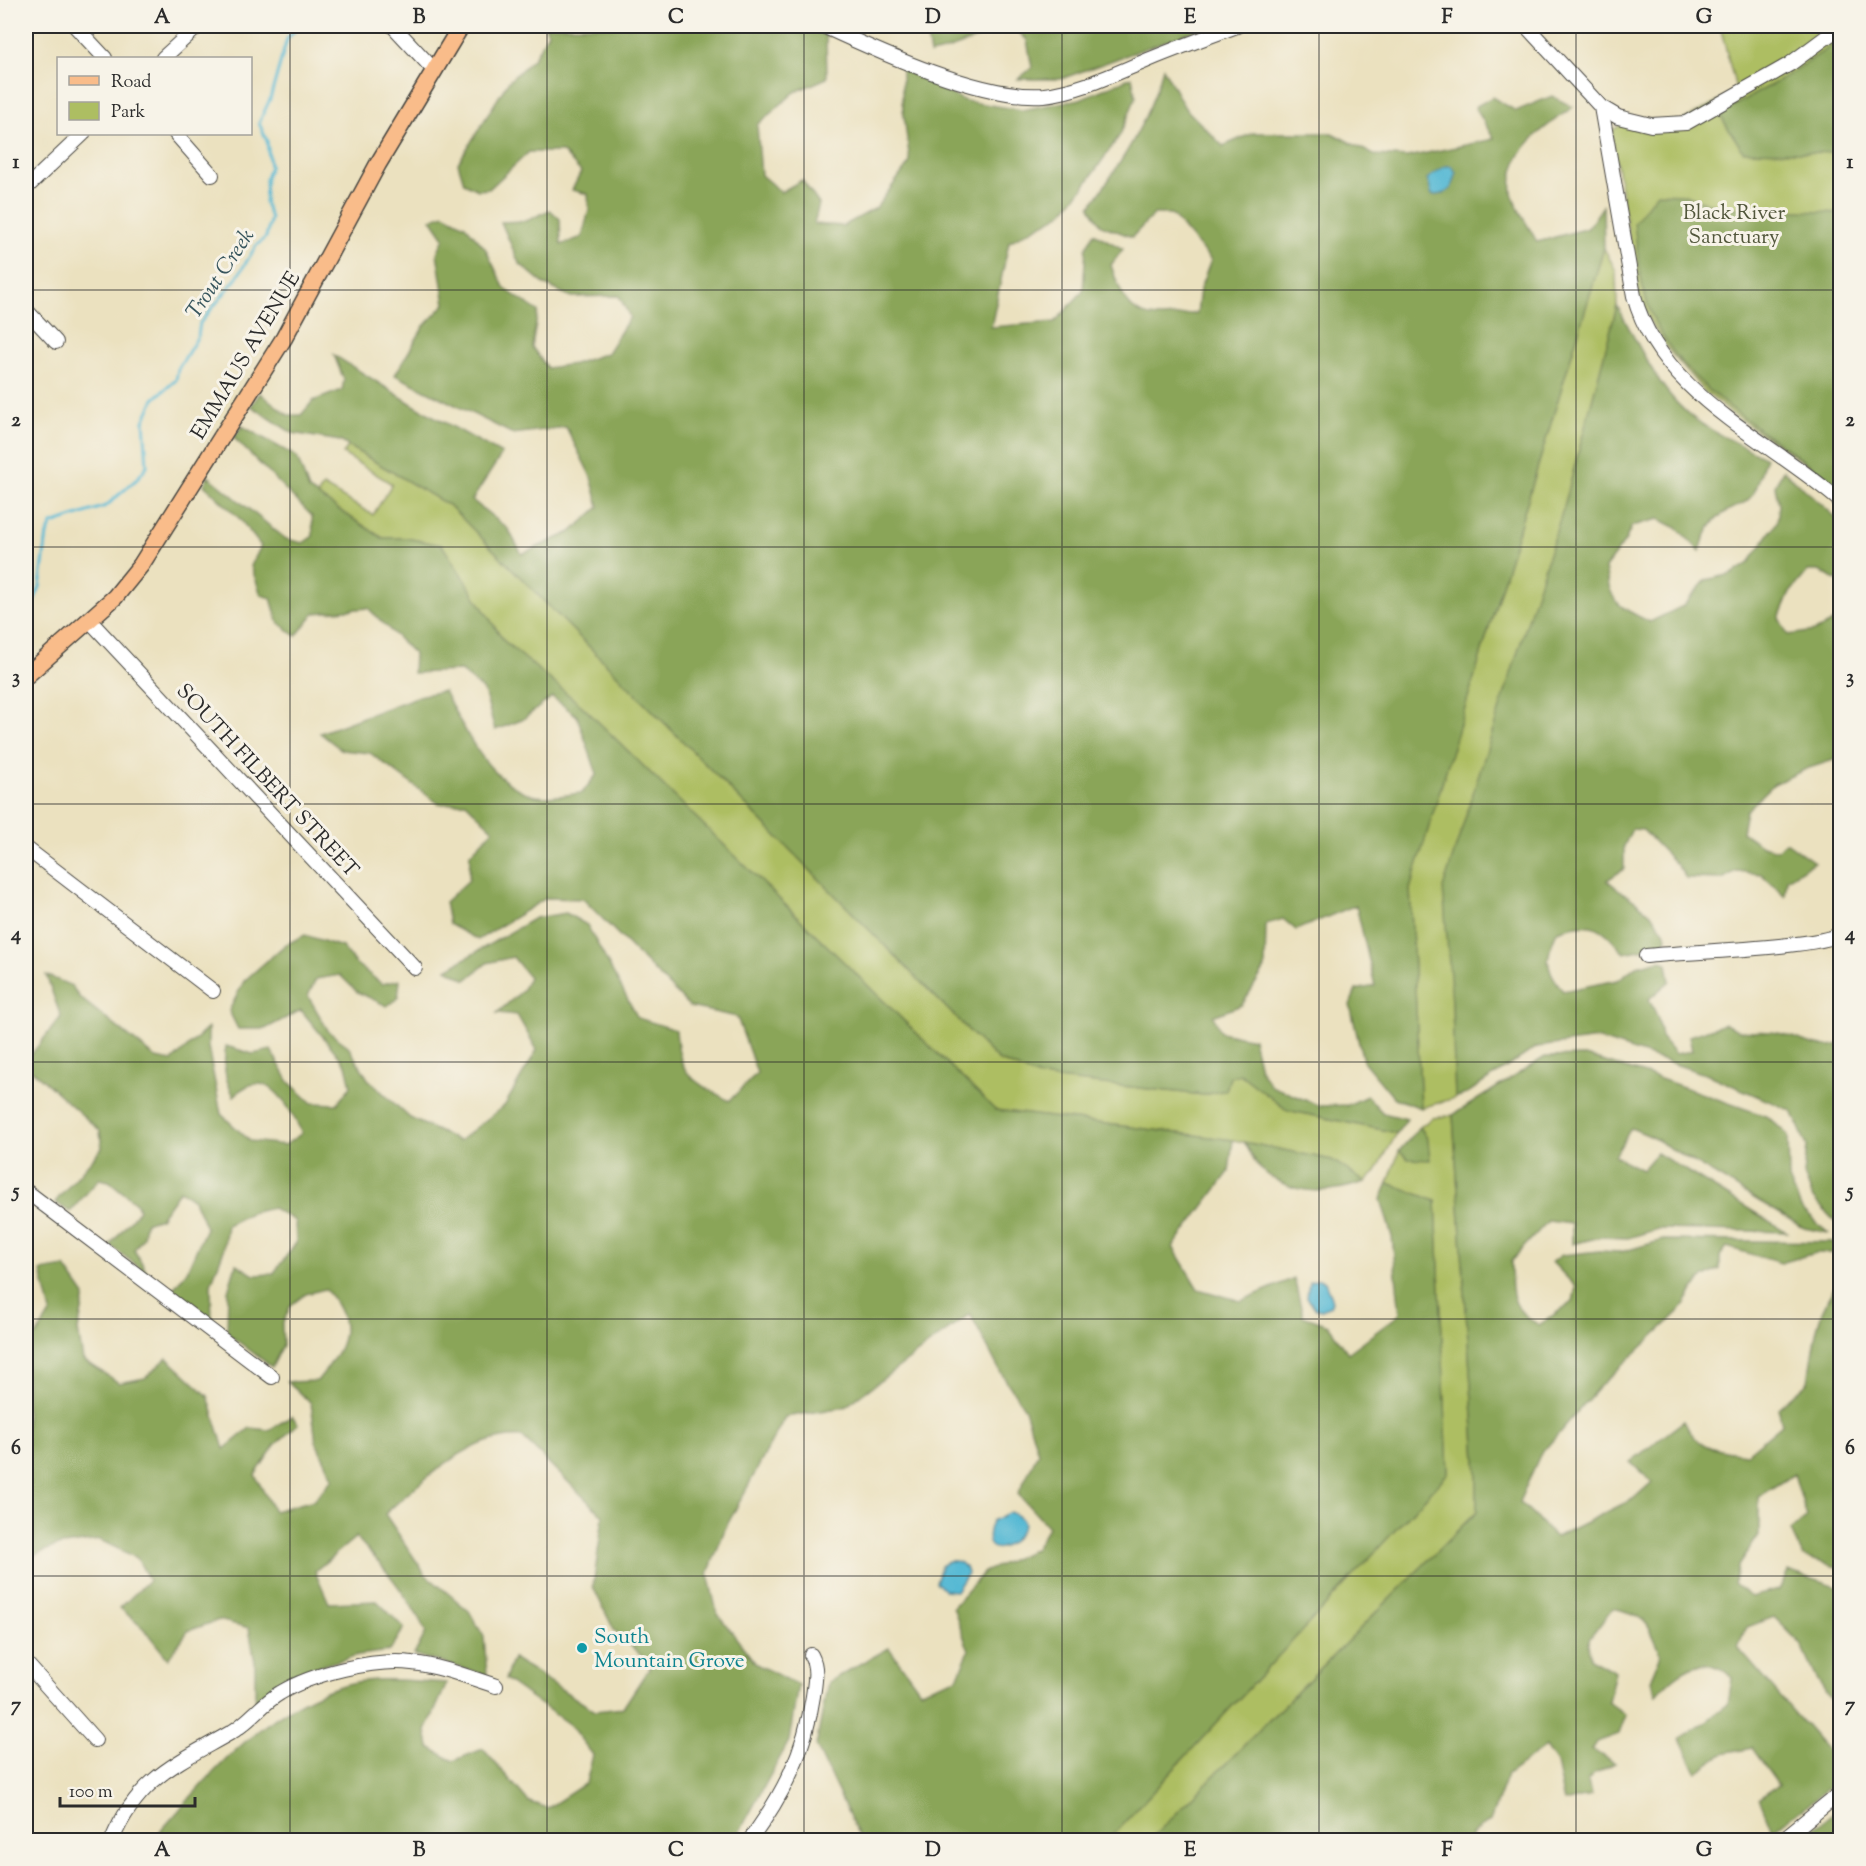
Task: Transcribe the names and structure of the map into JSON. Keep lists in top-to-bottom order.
{
  "streets": {
    "main road": ["EMMAUS AVENUE"],
    "street": ["SOUTH FILBERT STREET"]
  },
  "crossings": [
    ["EMMAUS AVENUE", "SOUTH FILBERT STREET"]
  ],
  "water": ["Trout Creek"],
  "parks": ["Black River Sanctuary"],
  "places": ["South Mountain Grove"],
  "legend": ["Road", "Park"],
  "scale_bar": "100 m",
  "grid": {
    "columns": [
      "A",
      "B",
      "C",
      "D",
      "E",
      "F",
      "G"
    ],
    "rows": [
      "1",
      "2",
      "3",
      "4",
      "5",
      "6",
      "7"
    ]
  }
}
